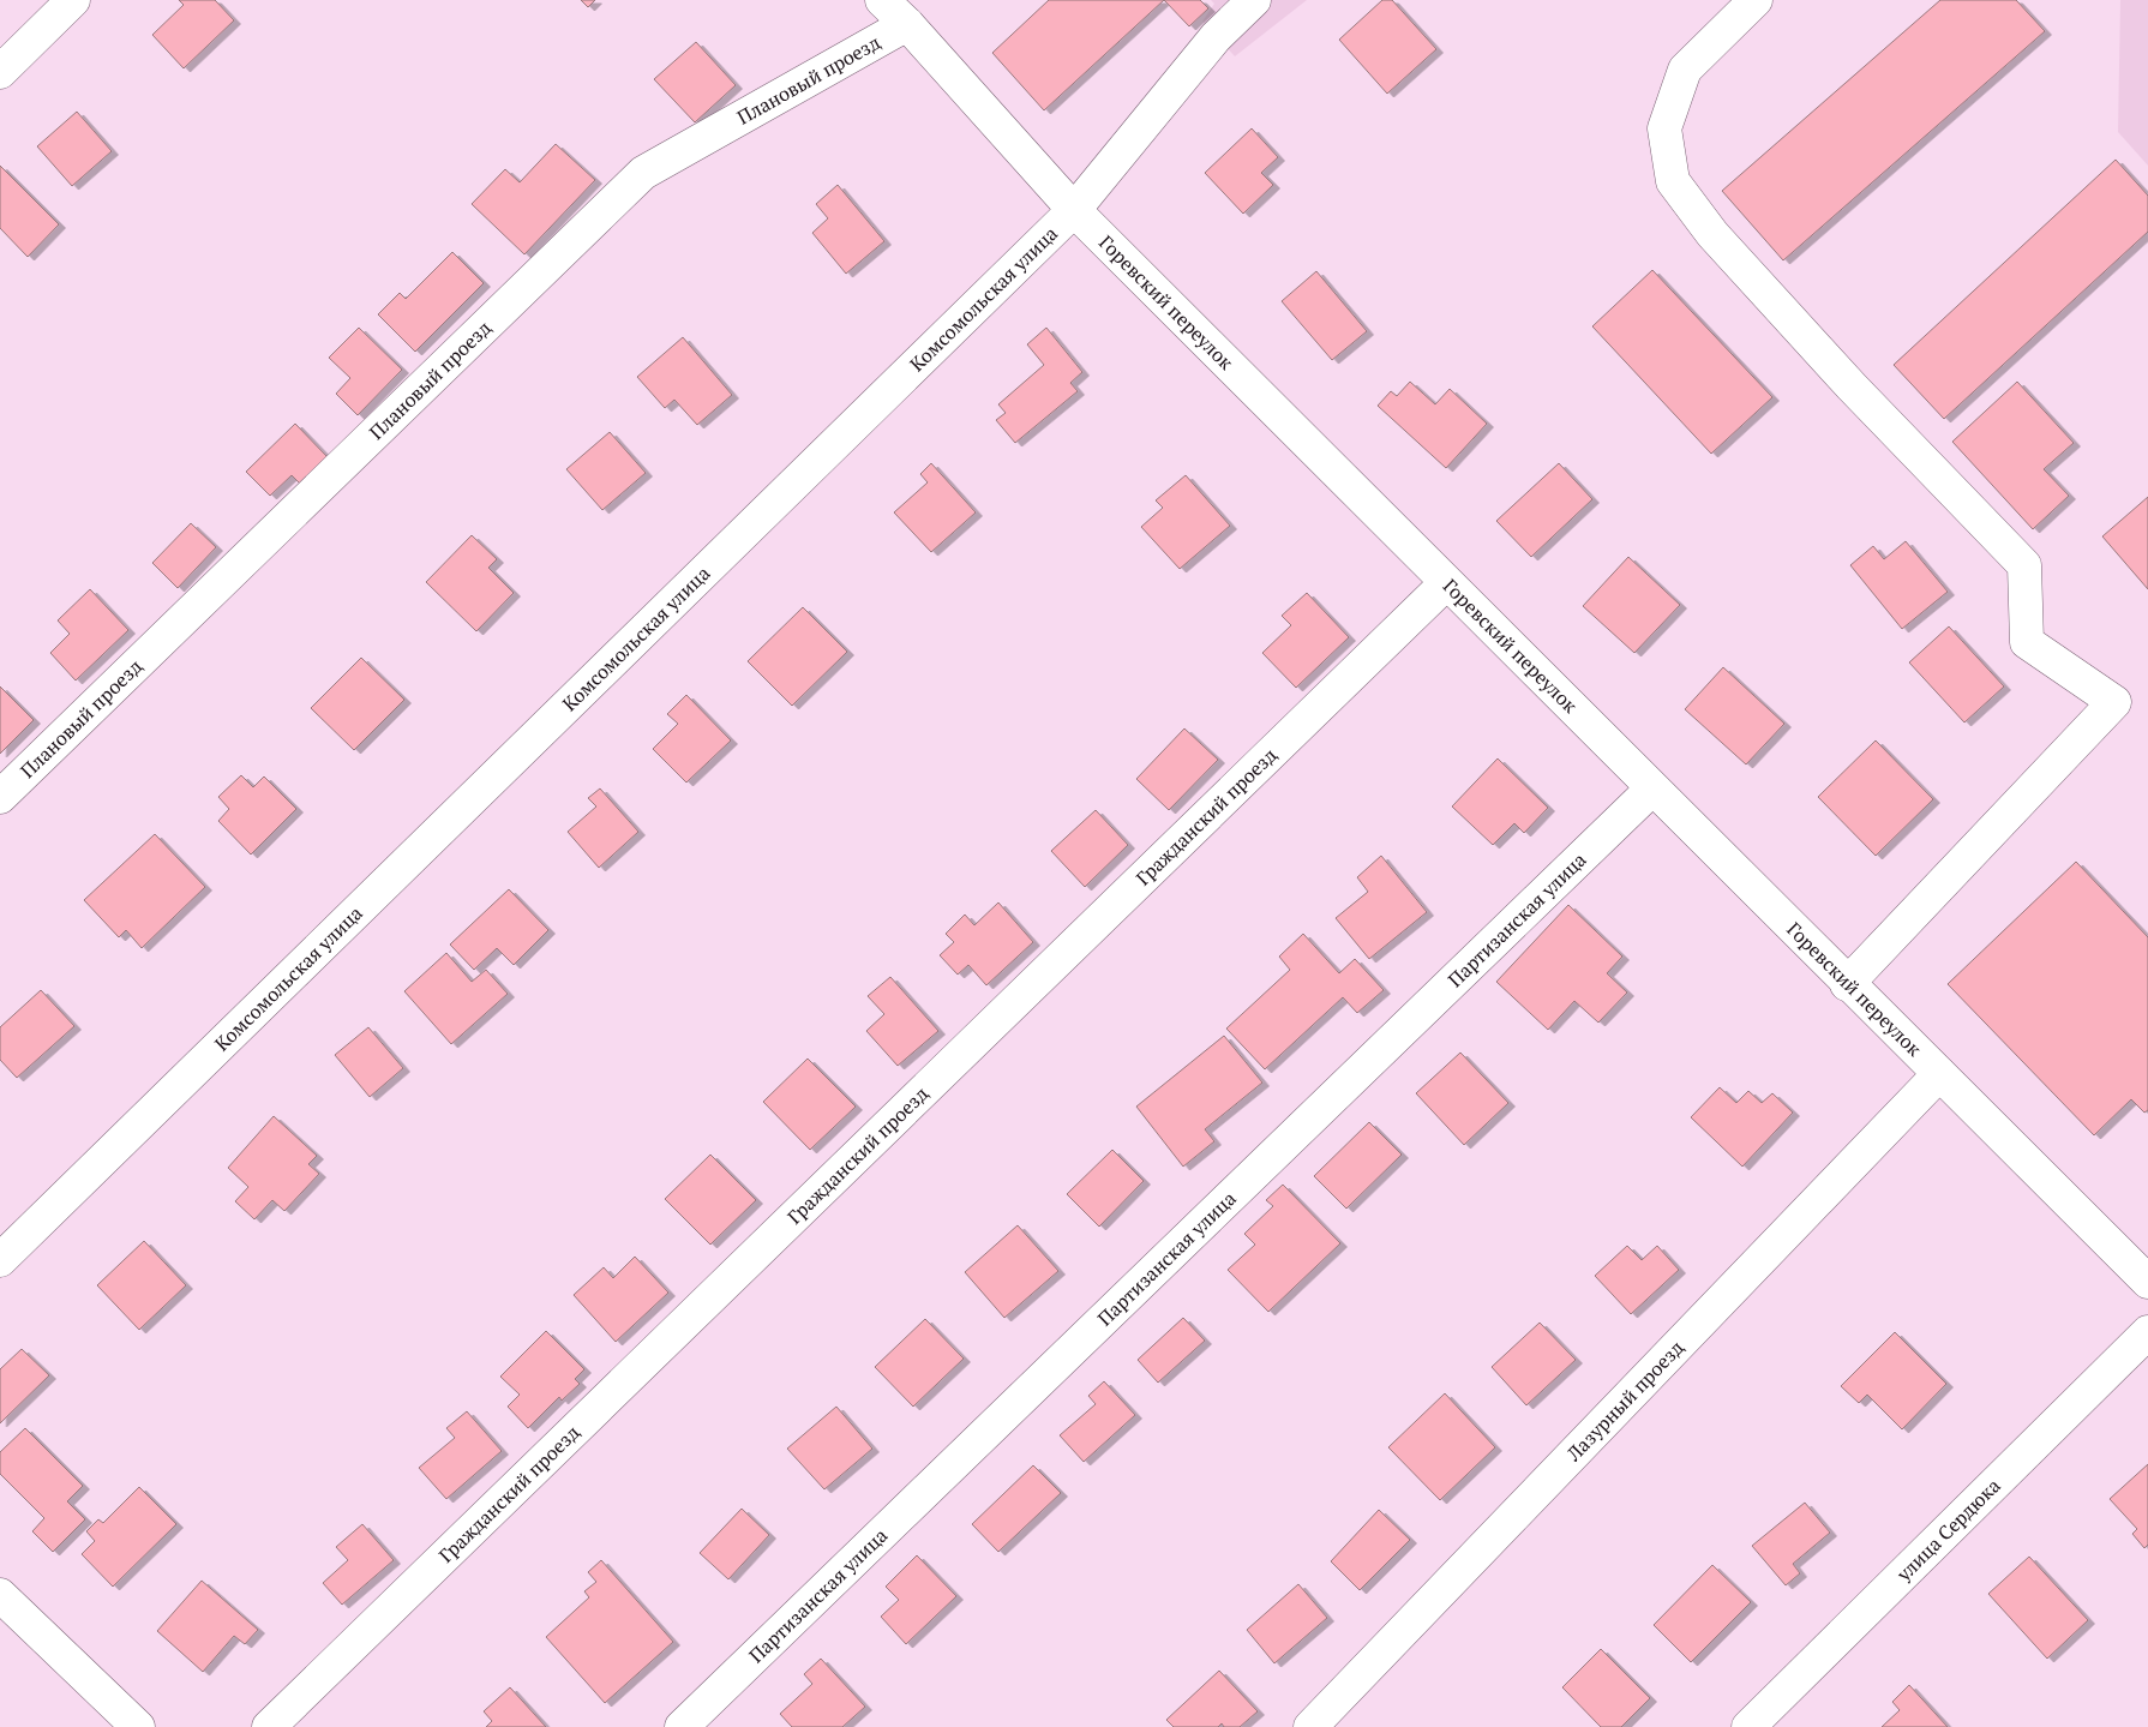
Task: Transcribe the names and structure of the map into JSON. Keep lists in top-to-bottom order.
{
  "streets": {
    "street": [
      "Плановый проезд",
      "Комсомольская улица",
      "Горевский переулок",
      "Гражданский проезд",
      "Партизанская улица",
      "Лазурный проезд",
      "улица Сердюка"
    ]
  },
  "crossings": [
    ["Плановый проезд", "Горевский переулок"],
    ["Комсомольская улица", "Горевский переулок"],
    ["Горевский переулок", "Гражданский проезд"],
    ["Горевский переулок", "Партизанская улица"],
    ["Горевский переулок", "Лазурный проезд"]
  ]
}
